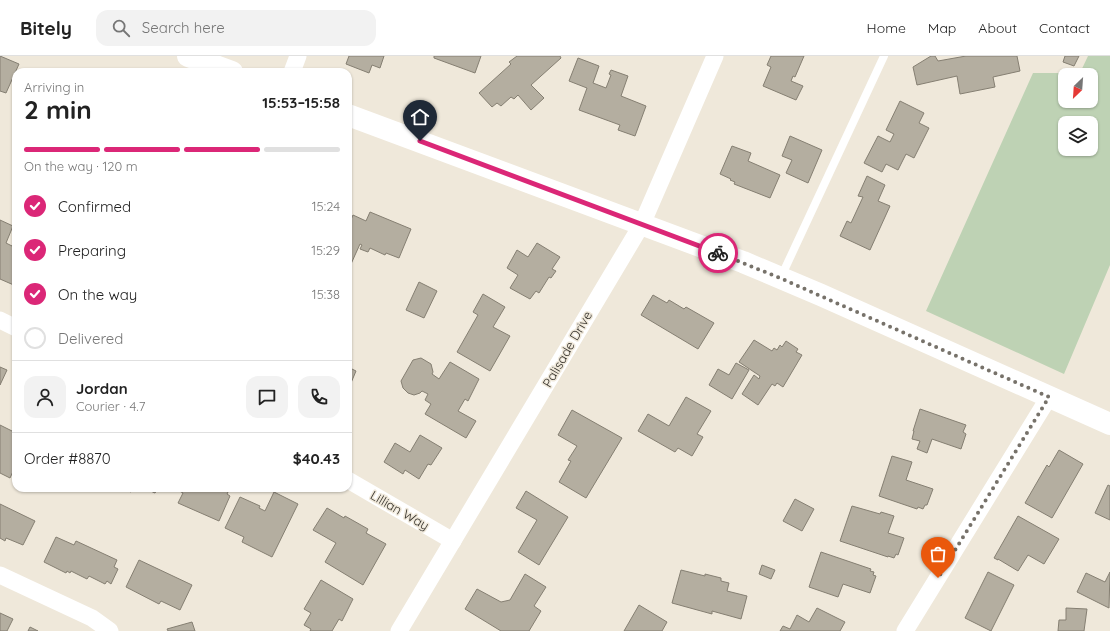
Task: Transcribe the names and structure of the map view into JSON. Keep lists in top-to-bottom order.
{
  "streets": {
    "street": ["Palisade Drive", "Lillian Way"]
  },
  "crossings": [
    ["Palisade Drive", "Lillian Way"]
  ],
  "north": "bottom left",
  "page": {
    "header": "Bitely",
    "search": "Search here",
    "nav": [
      "Home",
      "Map",
      "About",
      "Contact"
    ],
    "heading": ["2 min", "Arriving in", "15:53–15:58"],
    "panel": [
      "Jordan",
      "Courier · 4.7",
      "Order #8870",
      "$40.43"
    ],
    "bar": "On the way · 120 m",
    "list": [
      ["Confirmed", "15:24"],
      ["Preparing", "15:29"],
      ["On the way", "15:38"],
      "Delivered"
    ]
  }
}
